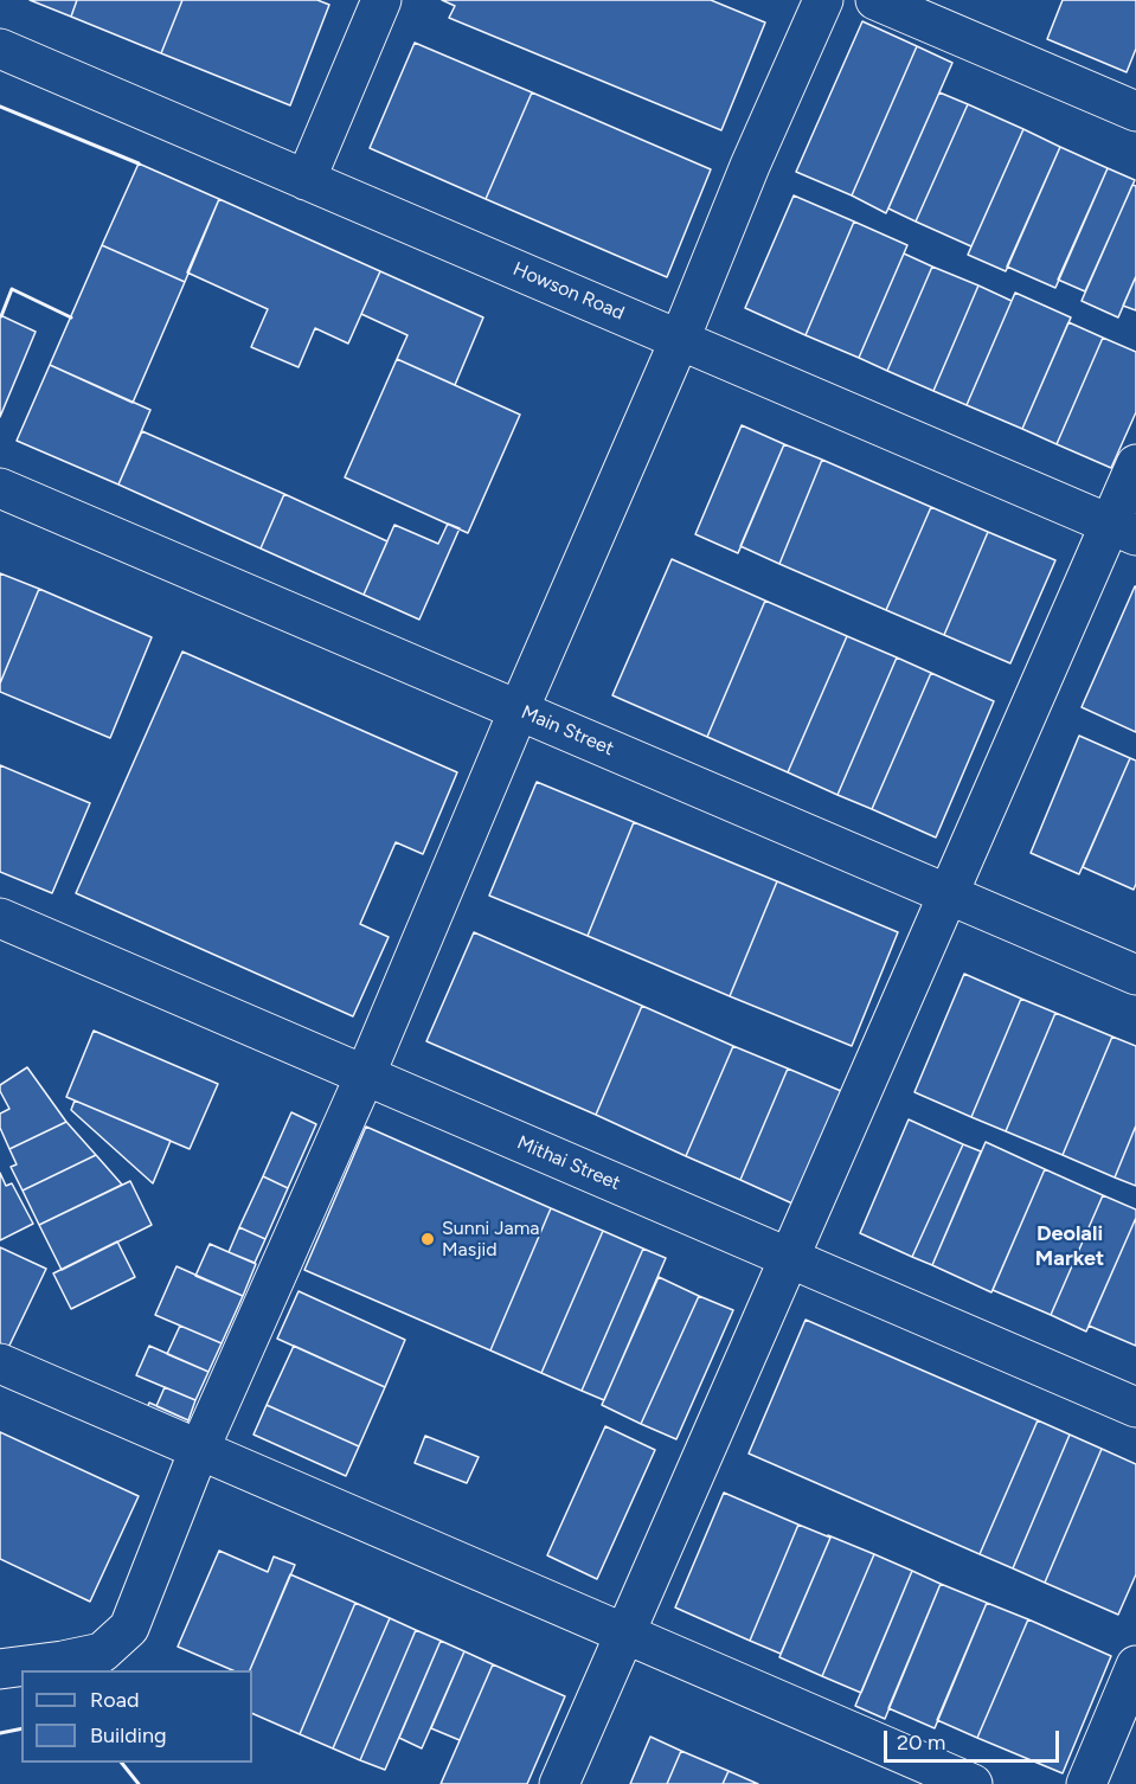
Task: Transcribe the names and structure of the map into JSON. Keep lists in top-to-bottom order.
{
  "streets": {
    "street": ["Howson Road", "Main Street", "Mithai Street"]
  },
  "districts": ["Deolali Market"],
  "places": ["Sunni Jama Masjid"],
  "legend": ["Road", "Building"],
  "scale_bar": "20 m"
}
